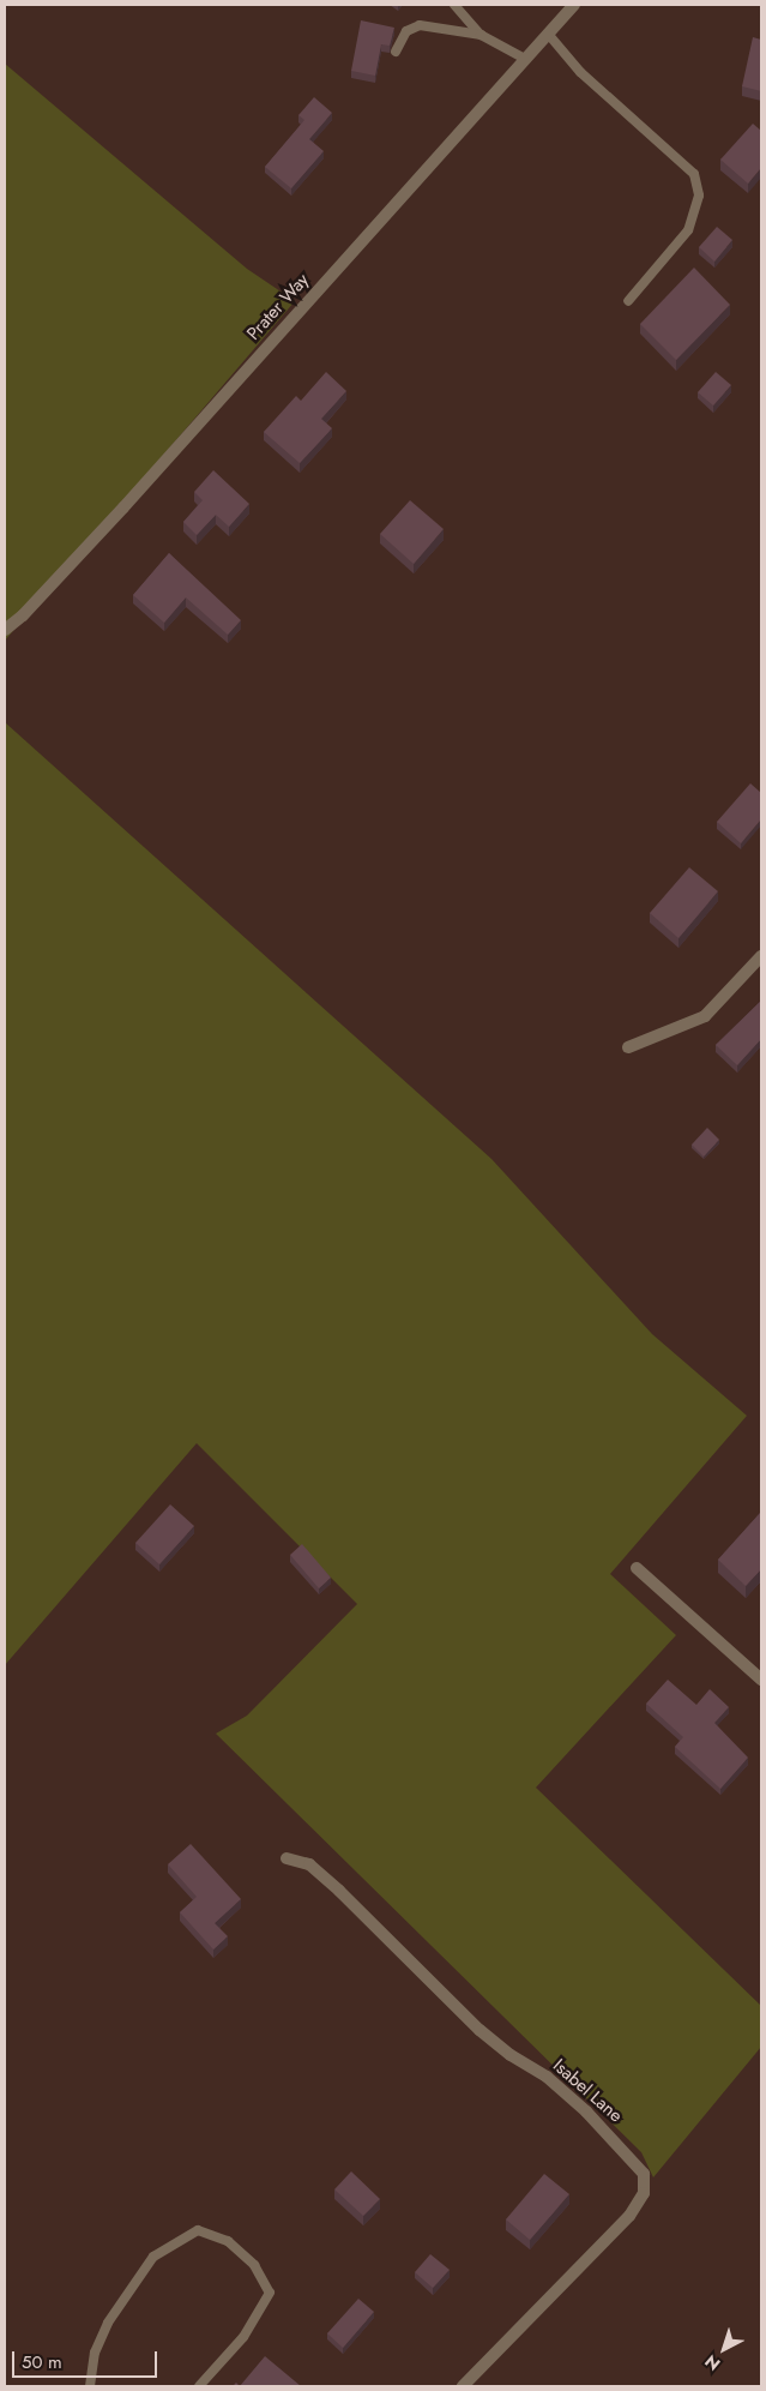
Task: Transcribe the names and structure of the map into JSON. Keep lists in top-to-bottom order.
{
  "streets": {
    "street": ["Prater Way", "Isabel Lane"]
  },
  "scale_bar": "50 m",
  "north": "bottom left"
}
